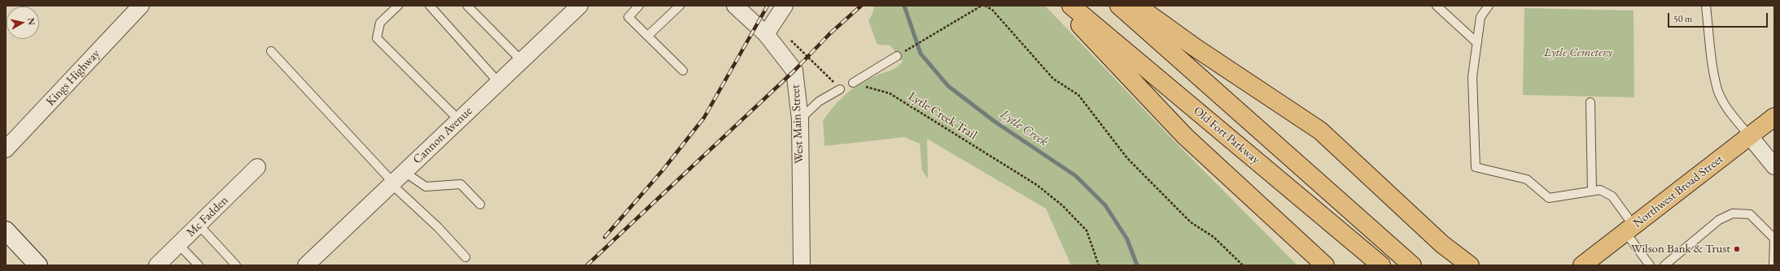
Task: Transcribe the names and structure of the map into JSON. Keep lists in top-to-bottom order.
{
  "streets": {
    "main road": ["Old Fort Parkway", "Northwest Broad Street"],
    "street": [
      "Kings Highway",
      "West Main Street",
      "Cannon Avenue",
      "Mc Fadden"
    ],
    "path": ["Lytle Creek Trail"]
  },
  "water": ["Lytle Creek"],
  "parks": ["Lytle Cemetery"],
  "places": ["Wilson Bank & Trust"],
  "scale_bar": "50 m",
  "north": "right"
}
